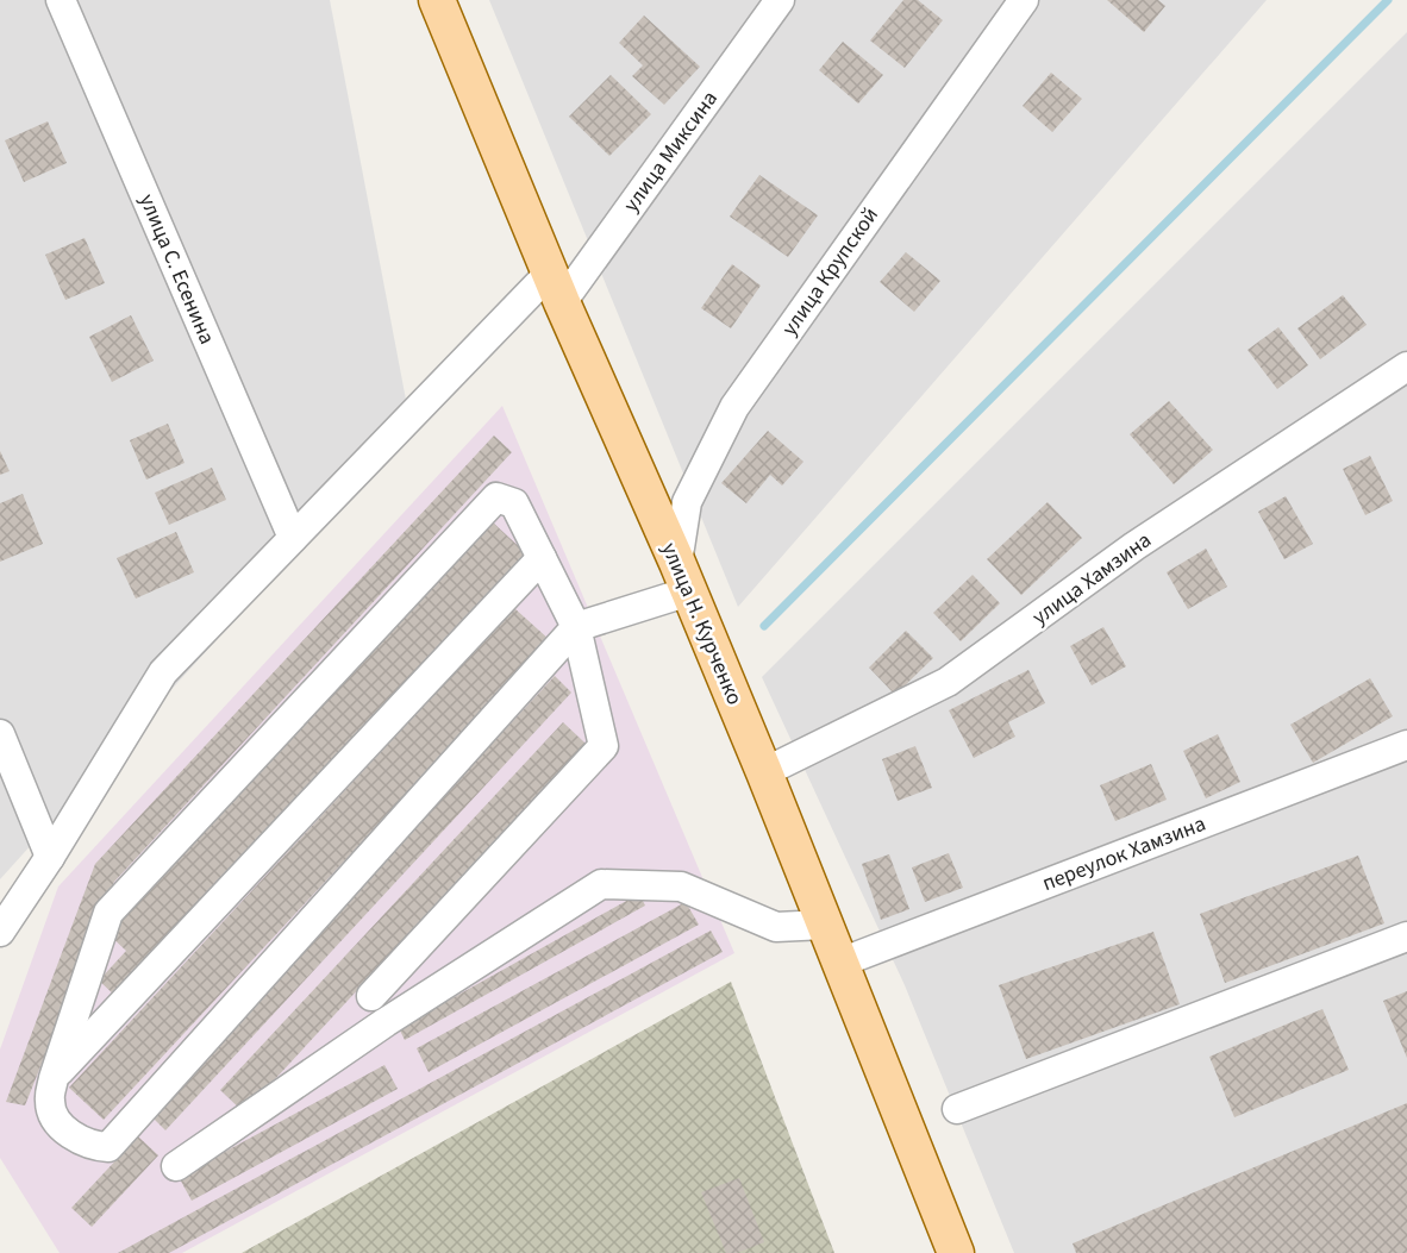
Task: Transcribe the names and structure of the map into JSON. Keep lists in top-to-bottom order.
{
  "streets": {
    "main road": ["улица Н. Курченко"],
    "street": [
      "улица Миксина",
      "улица С. Есенина",
      "улица Крупской",
      "улица Хамзина",
      "переулок Хамзина"
    ]
  },
  "crossings": [
    ["улица Миксина", "улица С. Есенина"],
    ["улица Миксина", "улица Н. Курченко"],
    ["улица Крупской", "улица Н. Курченко"],
    ["улица Хамзина", "улица Н. Курченко"],
    ["улица Н. Курченко", "переулок Хамзина"]
  ]
}
